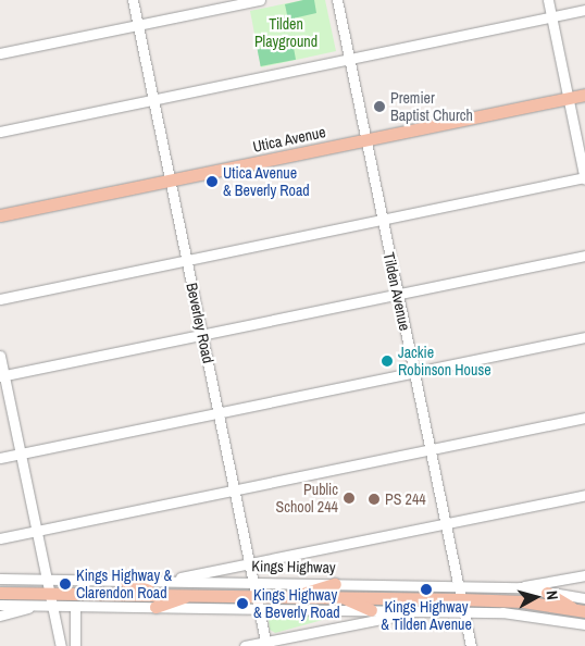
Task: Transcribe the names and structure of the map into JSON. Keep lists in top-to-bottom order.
{
  "streets": {
    "main road": ["Utica Avenue", "Kings Highway"],
    "street": ["Tilden Avenue", "Beverley Road"]
  },
  "crossings": [
    ["Utica Avenue", "Tilden Avenue"],
    ["Utica Avenue", "Beverley Road"],
    ["Tilden Avenue", "Kings Highway"],
    ["Beverley Road", "Kings Highway"]
  ],
  "parks": ["Tilden Playground"],
  "places": [
    "Premier Baptist Church",
    "Utica Avenue & Beverly Road",
    "Jackie Robinson House",
    "Public School 244",
    "PS 244",
    "Kings Highway & Clarendon Road",
    "Kings Highway & Tilden Avenue",
    "Kings Highway & Beverly Road"
  ],
  "north": "right"
}
